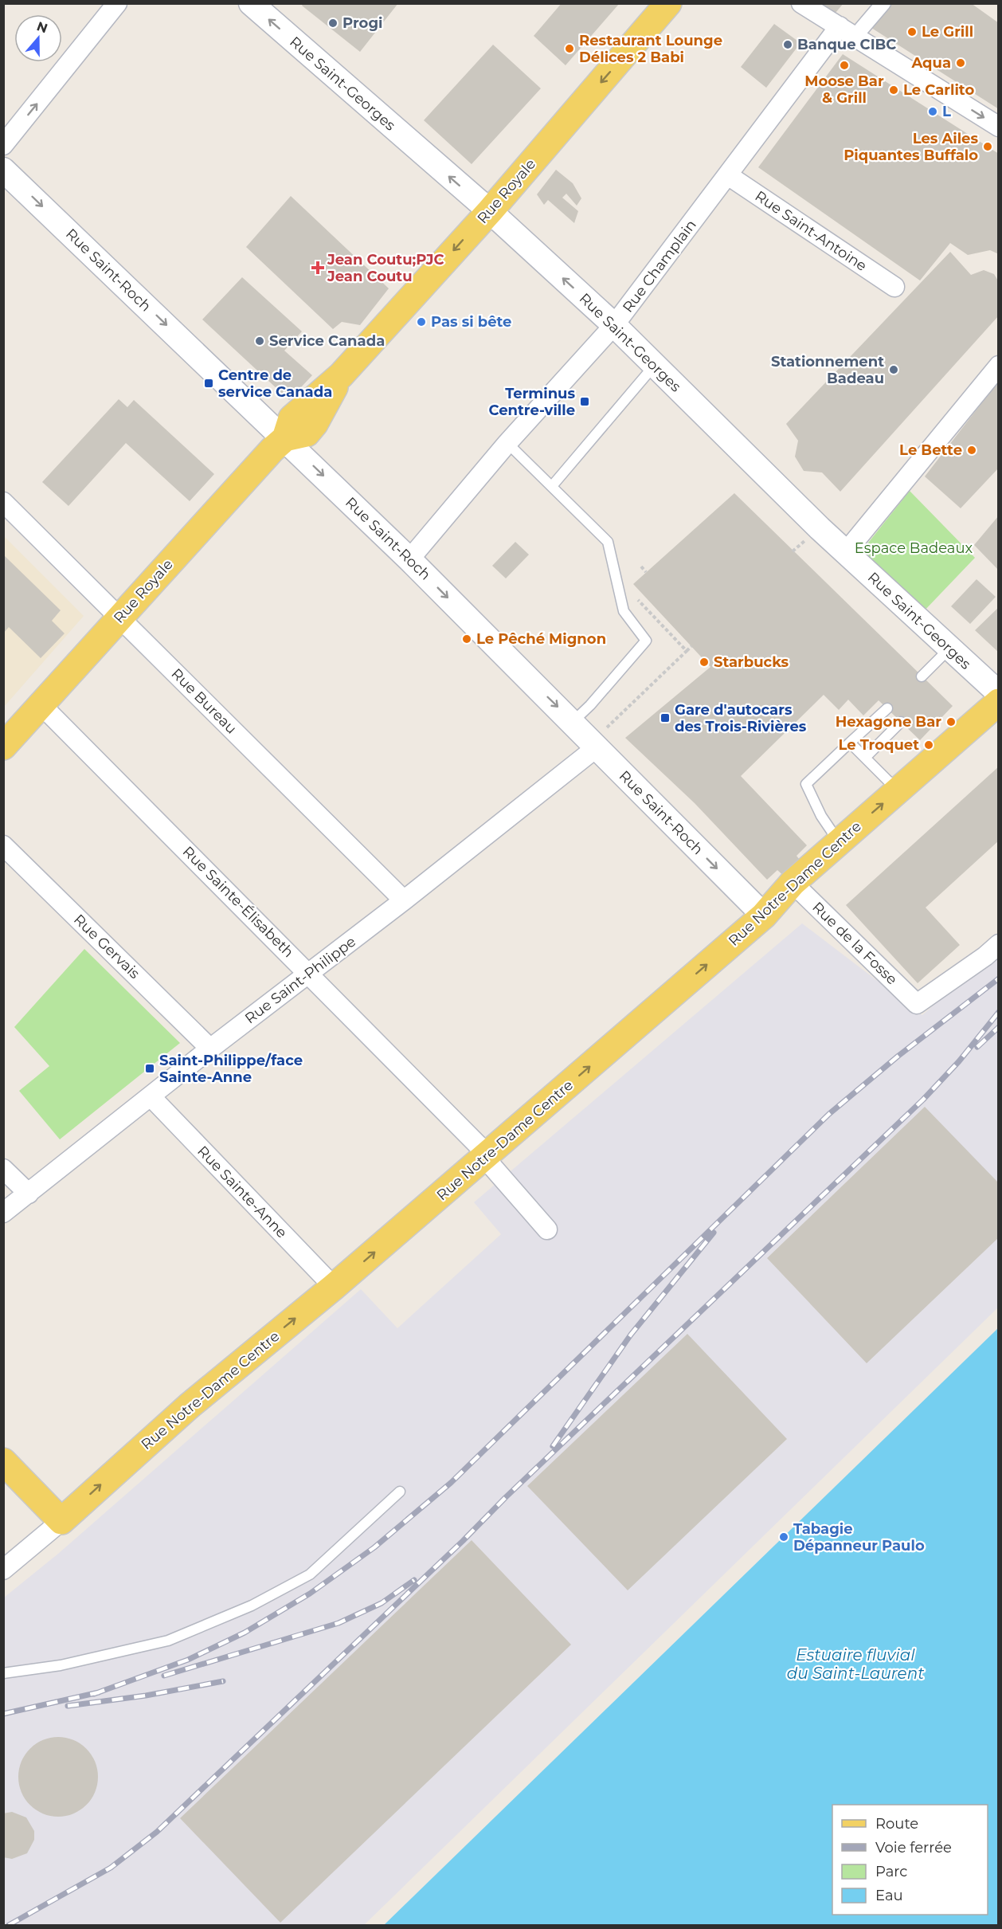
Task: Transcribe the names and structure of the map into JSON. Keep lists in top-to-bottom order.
{
  "streets": {
    "main road": ["Rue Royale", "Rue Notre-Dame Centre"],
    "street": [
      "Rue Saint-Georges",
      "Rue Saint-Antoine",
      "Rue Champlain",
      "Rue Saint-Roch",
      "Rue Bureau",
      "Rue Sainte-Élisabeth",
      "Rue de la Fosse",
      "Rue Gervais",
      "Rue Saint-Philippe",
      "Rue Sainte-Anne"
    ]
  },
  "crossings": [
    ["Rue Saint-Georges", "Rue Royale"],
    ["Rue Saint-Georges", "Rue Champlain"],
    ["Rue Royale", "Rue Saint-Roch"],
    ["Rue Royale", "Rue Bureau"],
    ["Rue Royale", "Rue Sainte-Élisabeth"],
    ["Rue Saint-Antoine", "Rue Champlain"],
    ["Rue Champlain", "Rue Saint-Roch"],
    ["Rue Saint-Roch", "Rue Notre-Dame Centre"],
    ["Rue Saint-Roch", "Rue Saint-Philippe"],
    ["Rue Bureau", "Rue Saint-Philippe"],
    ["Rue Notre-Dame Centre", "Rue Sainte-Élisabeth"],
    ["Rue Notre-Dame Centre", "Rue de la Fosse"],
    ["Rue Notre-Dame Centre", "Rue Sainte-Anne"],
    ["Rue Sainte-Élisabeth", "Rue Saint-Philippe"],
    ["Rue Gervais", "Rue Saint-Philippe"],
    ["Rue Saint-Philippe", "Rue Sainte-Anne"]
  ],
  "one_way": [
    "Rue Saint-Georges",
    "Rue Royale",
    "Rue Saint-Roch",
    "Rue Notre-Dame Centre"
  ],
  "water": ["Estuaire fluvial du Saint-Laurent"],
  "parks": ["Espace Badeaux"],
  "places": {
    "other": [
      "Progi",
      "Le Grill",
      "Banque CIBC",
      "Restaurant Lounge Délices 2 Babi",
      "Aqua",
      "Moose Bar & Grill",
      "Le Carlito",
      "L",
      "Les Ailes Piquantes Buffalo",
      "Pas si bête",
      "Service Canada",
      "Stationnement Badeau",
      "Le Bette",
      "Le Pêché Mignon",
      "Starbucks",
      "Hexagone Bar",
      "Le Troquet",
      "Tabagie Dépanneur Paulo"
    ],
    "health": ["Jean Coutu;PJC Jean Coutu"],
    "transit": [
      "Centre de service Canada",
      "Terminus Centre-ville",
      "Gare d'autocars des Trois-Rivières",
      "Saint-Philippe/face Sainte-Anne"
    ]
  },
  "legend": [
    "Route",
    "Voie ferrée",
    "Parc",
    "Eau"
  ],
  "north": "top"
}
